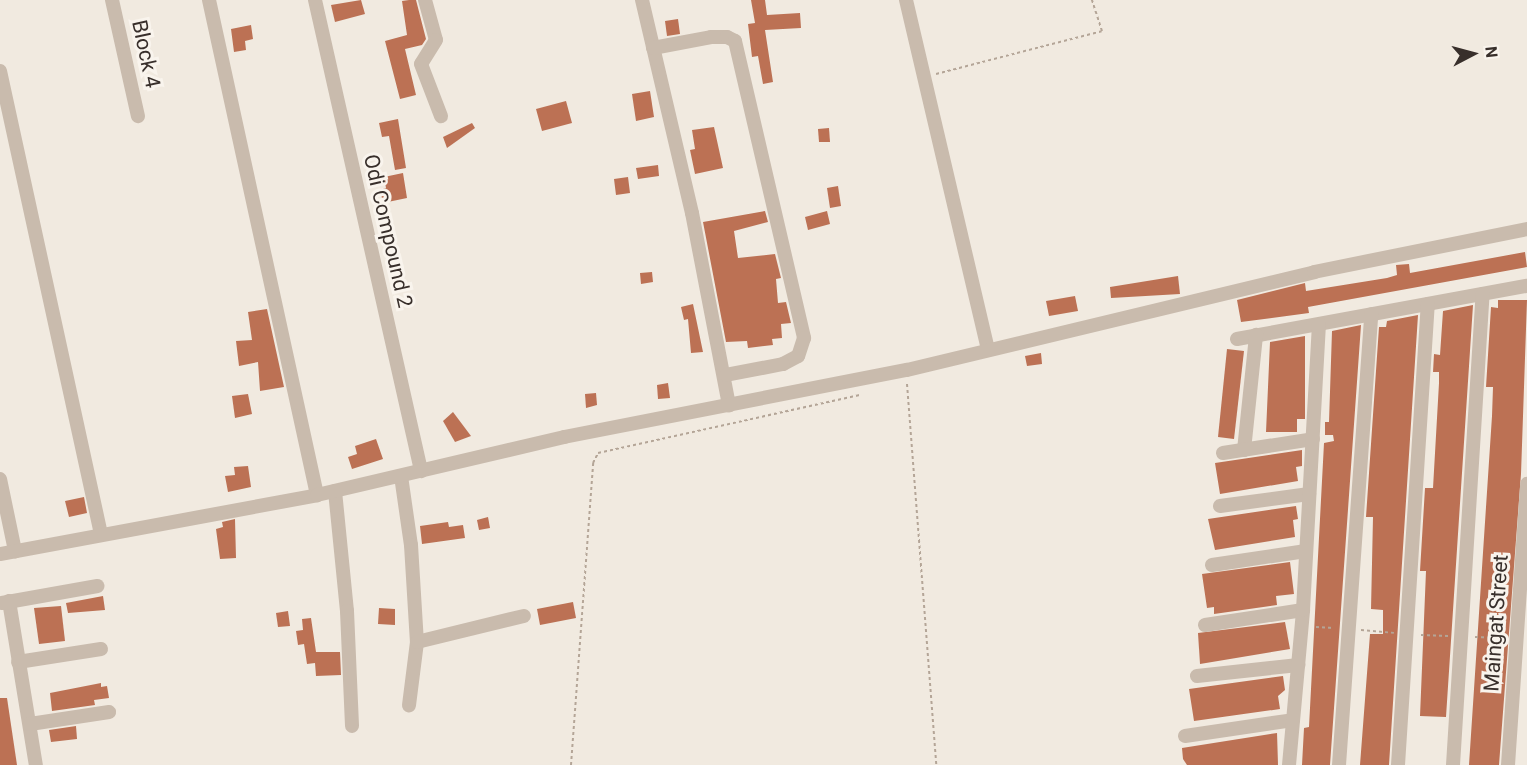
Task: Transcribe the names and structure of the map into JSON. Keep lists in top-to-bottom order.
{
  "streets": {
    "street": ["Block 4", "Odi Compound 2", "Maingat Street"]
  },
  "north": "right"
}
